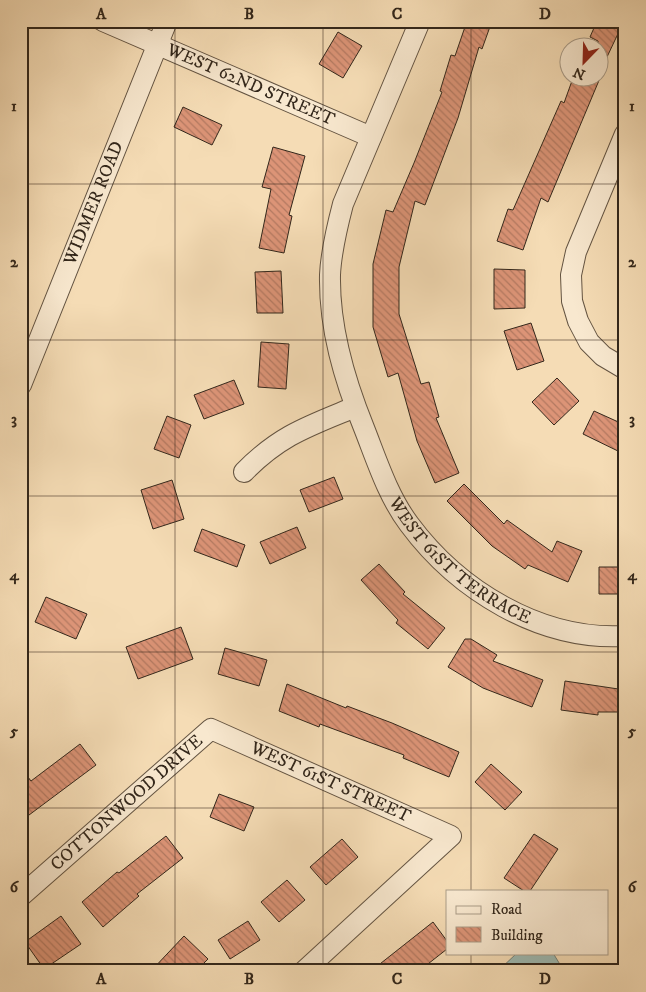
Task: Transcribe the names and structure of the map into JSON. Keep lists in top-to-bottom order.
{
  "streets": {
    "street": [
      "WEST 62ND STREET",
      "WIDMER ROAD",
      "WEST 61ST TERRACE",
      "WEST 61ST STREET",
      "COTTONWOOD DRIVE"
    ]
  },
  "crossings": [
    ["WEST 62ND STREET", "WIDMER ROAD"],
    ["WEST 61ST STREET", "COTTONWOOD DRIVE"]
  ],
  "legend": ["Road", "Building"],
  "north": "bottom left",
  "grid": {
    "columns": [
      "A",
      "B",
      "C",
      "D"
    ],
    "rows": [
      "1",
      "2",
      "3",
      "4",
      "5",
      "6"
    ]
  }
}
